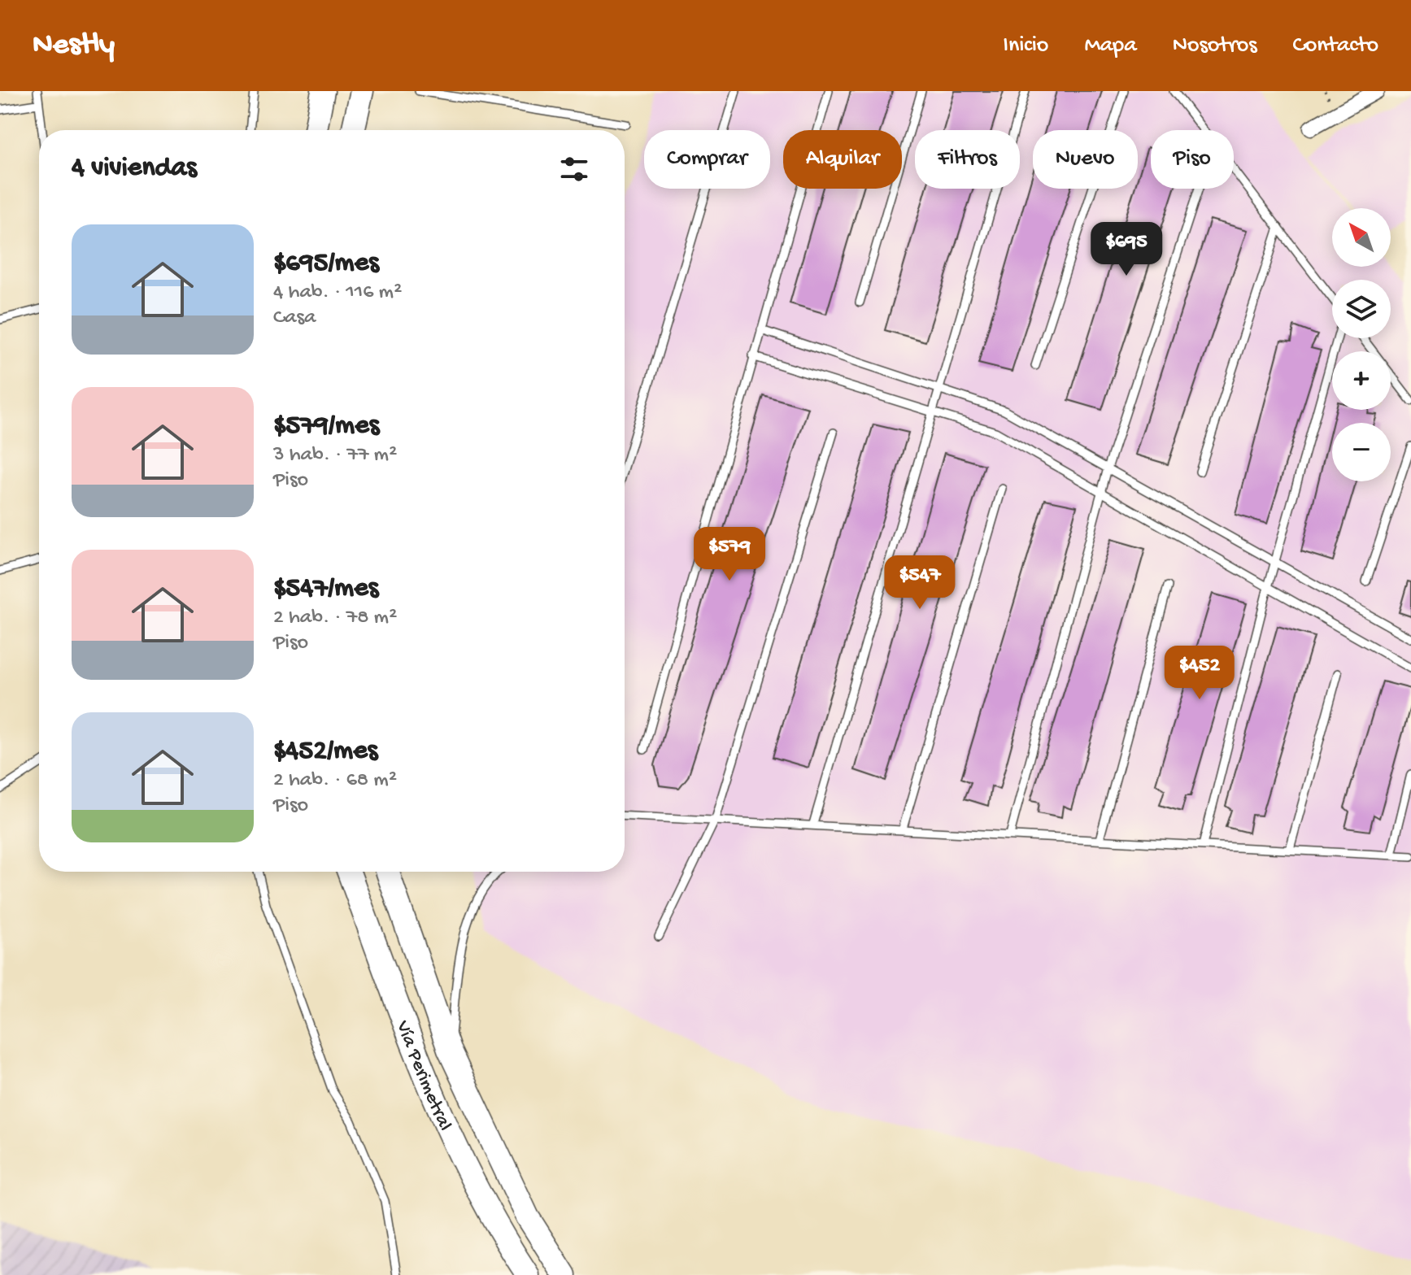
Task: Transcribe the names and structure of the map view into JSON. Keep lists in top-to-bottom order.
{
  "streets": {
    "highway": ["Vía Perimetral"]
  },
  "north": "top left",
  "page": {
    "header": "Nestly",
    "nav": [
      "Inicio",
      "Mapa",
      "Nosotros",
      "Contacto"
    ],
    "chip": [
      "Comprar",
      "Alquilar",
      "Filtros",
      "Nuevo",
      "Piso"
    ],
    "heading": "4 viviendas",
    "map_buttons": ["+", "−"],
    "list": [
      {
        "name": "$695/mes",
        "note": "4 hab. · 116 m² · Casa"
      },
      {
        "name": "$579/mes",
        "note": "3 hab. · 77 m² · Piso"
      },
      {
        "name": "$547/mes",
        "note": "2 hab. · 78 m² · Piso"
      },
      {
        "name": "$452/mes",
        "note": "2 hab. · 68 m² · Piso"
      }
    ],
    "price": [
      "$695",
      "$579",
      "$547",
      "$452"
    ]
  }
}
